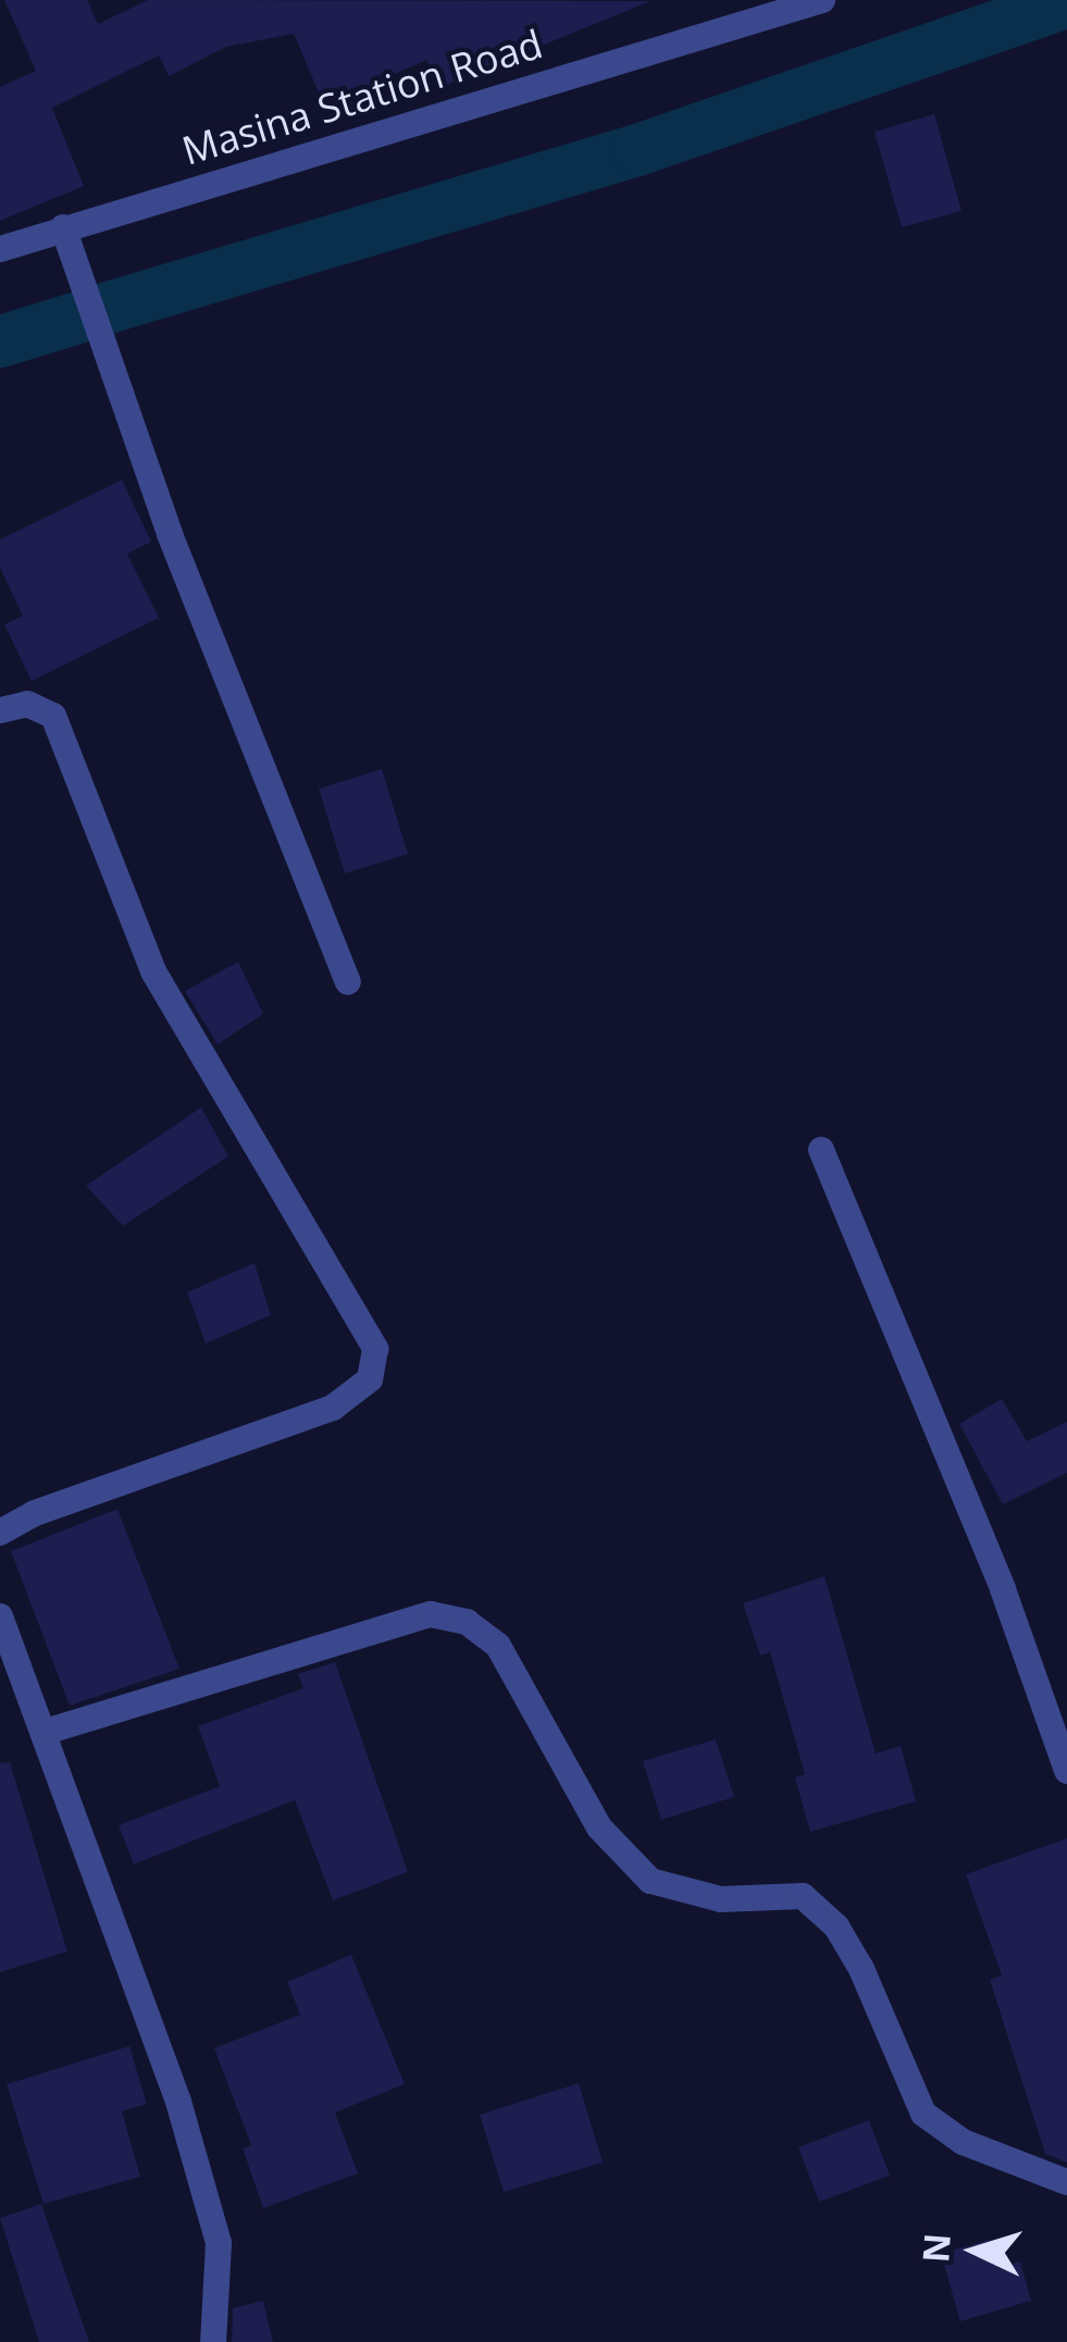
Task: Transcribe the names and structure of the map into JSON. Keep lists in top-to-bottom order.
{
  "streets": {
    "street": ["Masina Station Road"]
  },
  "north": "left"
}
